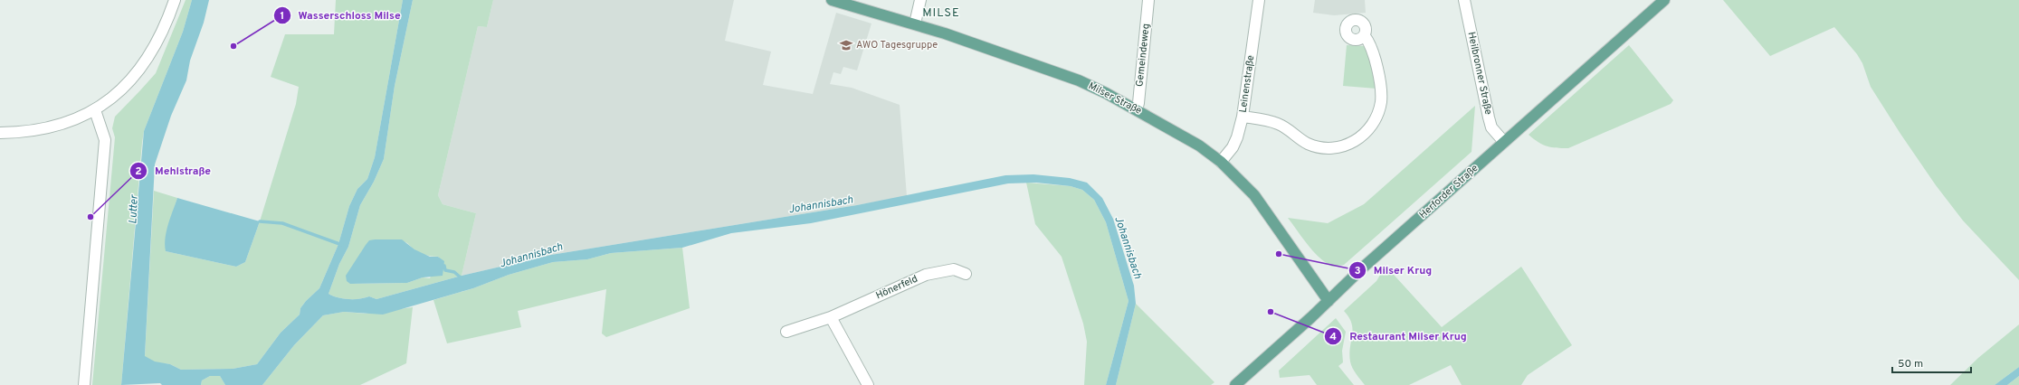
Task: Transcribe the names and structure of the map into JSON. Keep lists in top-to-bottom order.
{
  "streets": {
    "main road": ["Milser Straße", "Herforder Straße"],
    "street": [
      "Gemeindeweg",
      "Heilbronner Straße",
      "Leinenstraße",
      "Hönerfeld"
    ]
  },
  "crossings": [
    ["Gemeindeweg", "Milser Straße"],
    ["Heilbronner Straße", "Herforder Straße"],
    ["Leinenstraße", "Milser Straße"],
    ["Milser Straße", "Herforder Straße"]
  ],
  "districts": ["MILSE"],
  "water": ["Johannisbach", "Lutter"],
  "places": {
    "school or university": ["AWO Tagesgruppe"],
    "other": [
      "Wasserschloss Milse",
      "Mehlstraße",
      "Milser Krug",
      "Restaurant Milser Krug"
    ]
  },
  "scale_bar": "50 m"
}
